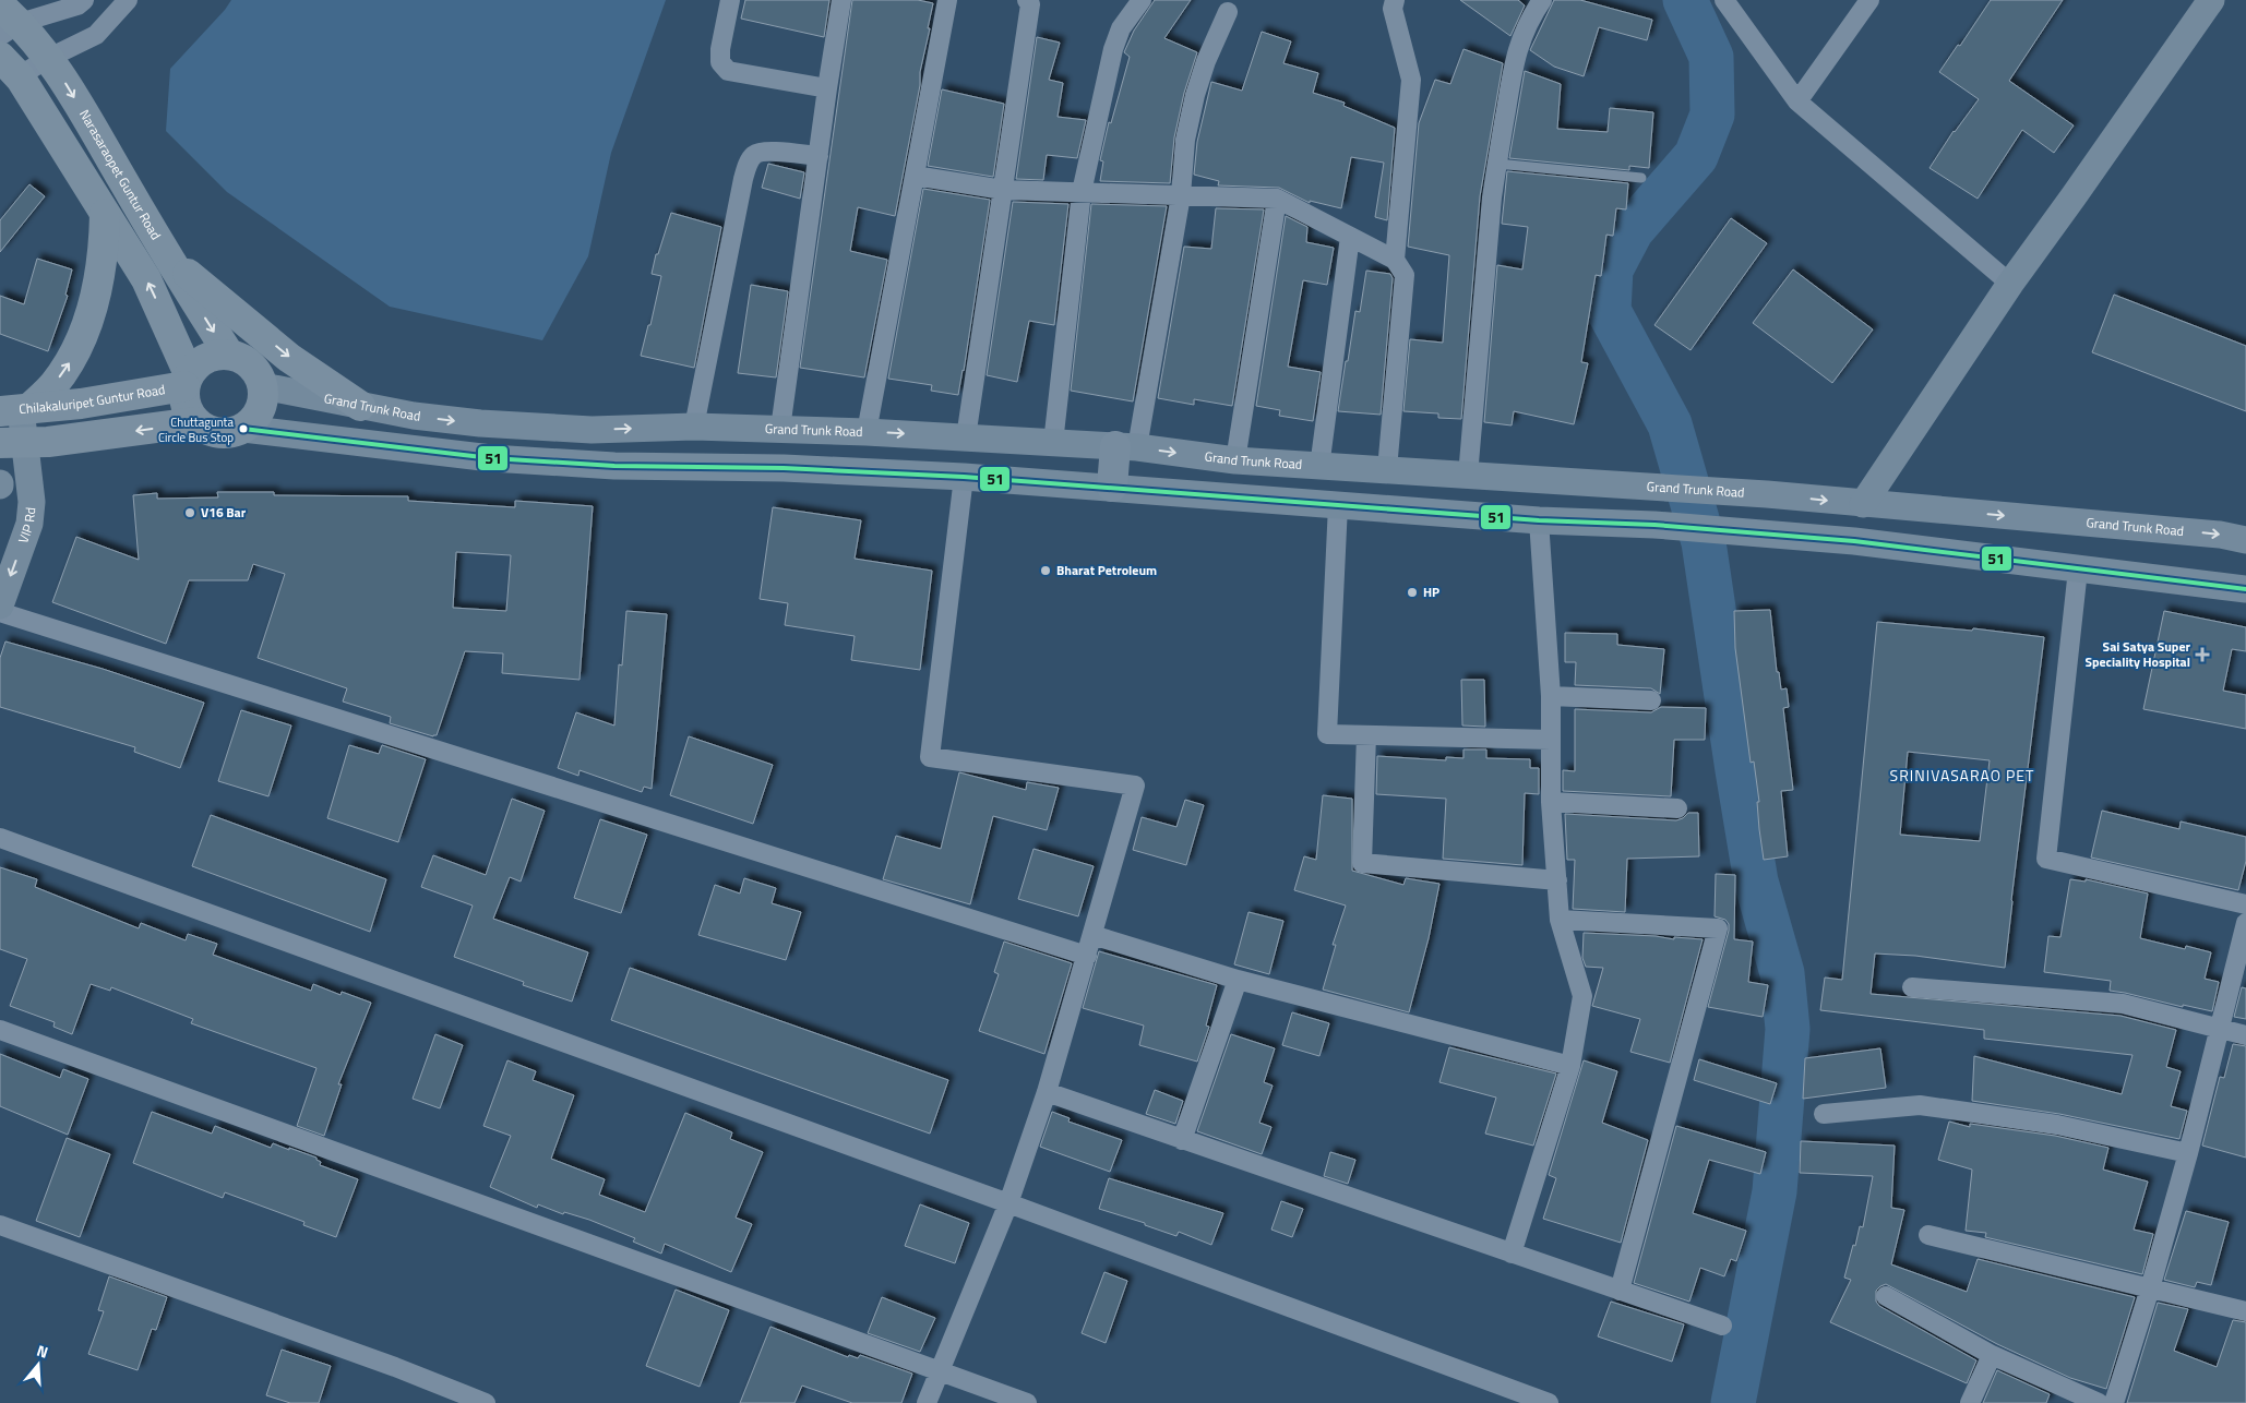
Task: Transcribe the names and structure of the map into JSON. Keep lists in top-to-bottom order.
{
  "streets": {
    "highway": ["Narasaraopet Guntur Road", "Chilakaluripet Guntur Road"],
    "main road": ["Grand Trunk Road", "VIP Rd"]
  },
  "crossings": [
    ["Narasaraopet Guntur Road", "Chilakaluripet Guntur Road"],
    ["Narasaraopet Guntur Road", "Grand Trunk Road"],
    ["Chilakaluripet Guntur Road", "Grand Trunk Road"],
    ["Chilakaluripet Guntur Road", "VIP Rd"]
  ],
  "one_way": ["VIP Rd"],
  "districts": ["SRINIVASARAO PET"],
  "places": {
    "other": [
      "Chuttagunta Circle Bus Stop",
      "V16 Bar",
      "Bharat Petroleum",
      "HP"
    ],
    "health": ["Sai Satya Super Speciality Hospital"]
  },
  "lines": ["transit line 51"],
  "north": "top"
}
